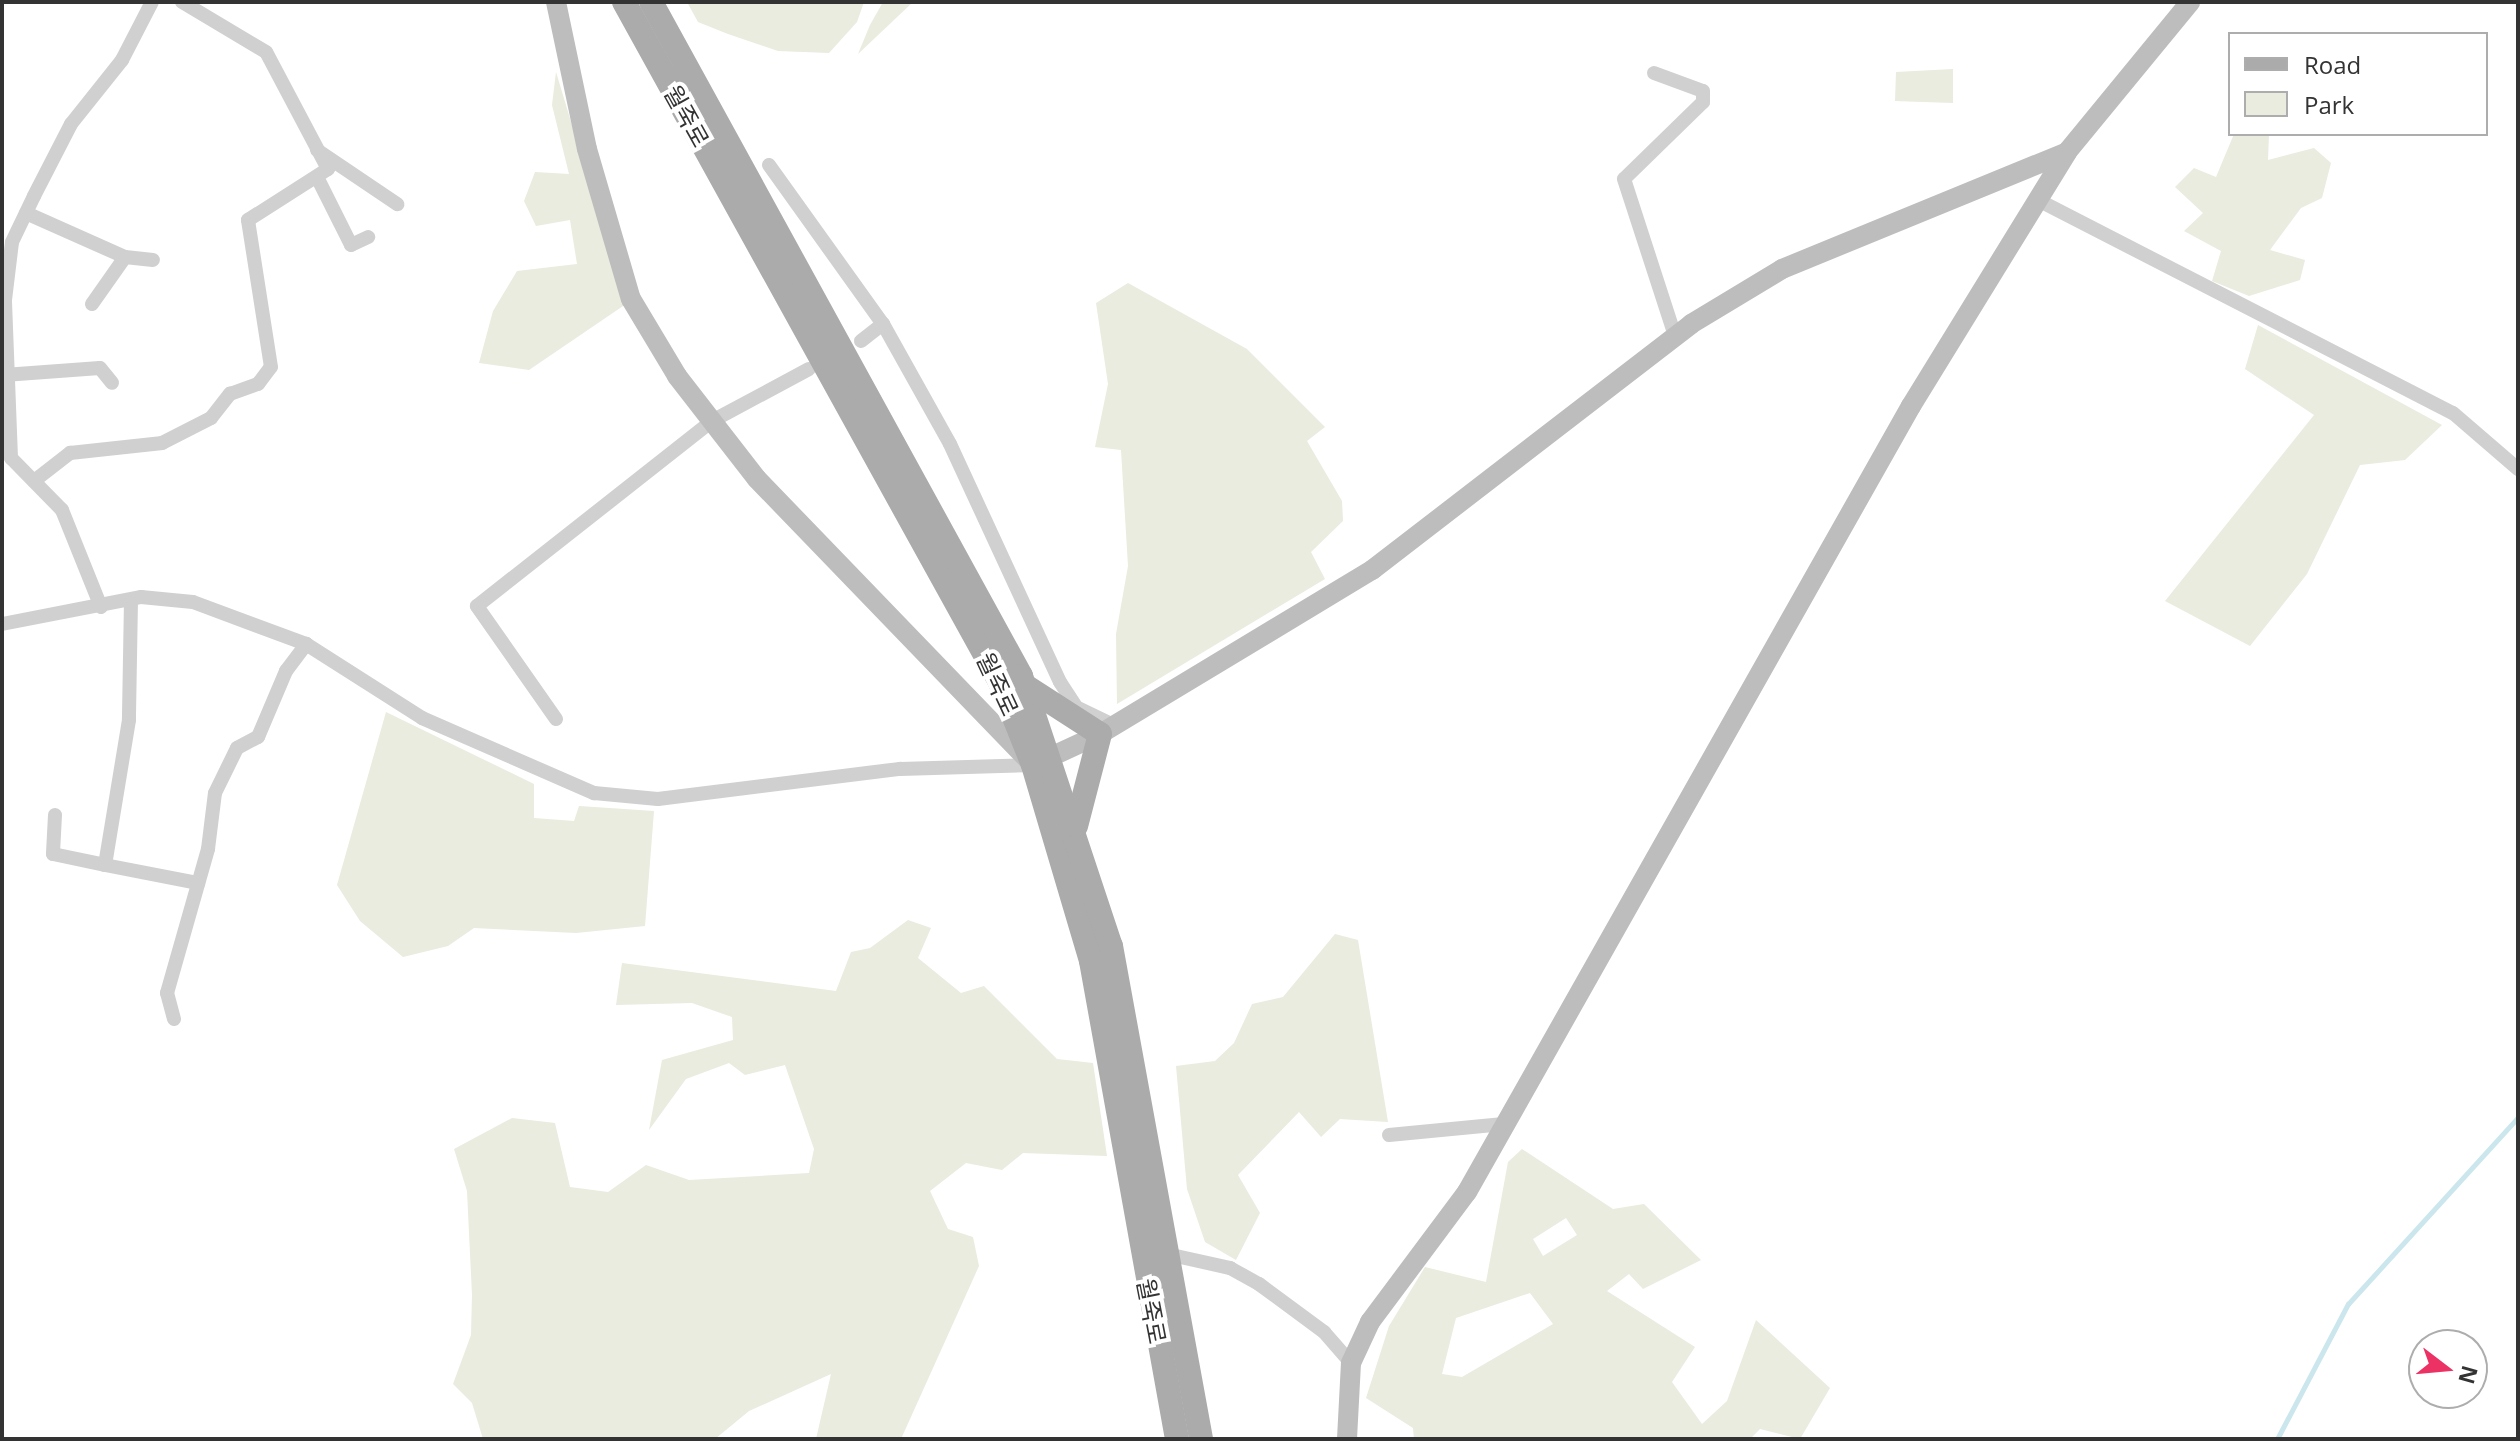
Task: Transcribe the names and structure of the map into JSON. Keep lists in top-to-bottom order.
{
  "streets": {
    "main road": ["월죽로"]
  },
  "legend": ["Road", "Park"],
  "north": "right"
}
